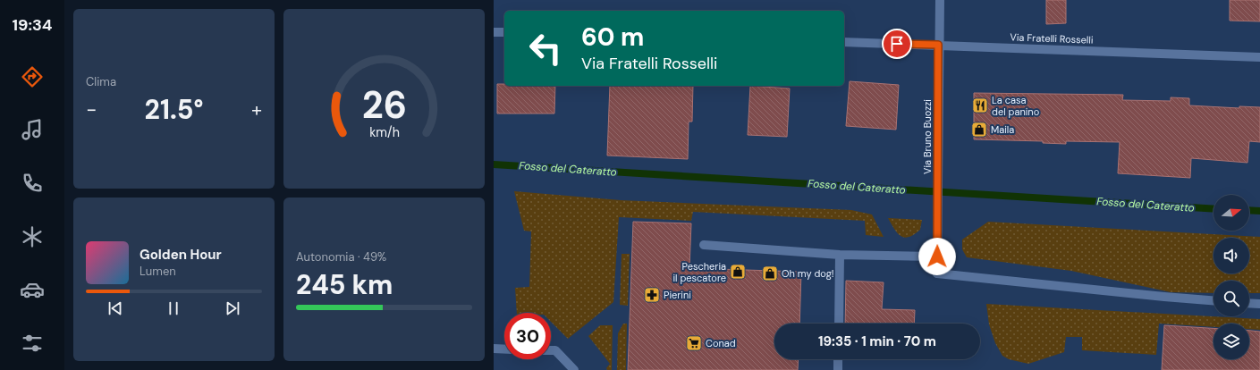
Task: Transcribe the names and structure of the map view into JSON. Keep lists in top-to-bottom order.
{
  "streets": {
    "street": ["Via Fratelli Rosselli", "Via Bruno Buozzi"]
  },
  "crossings": [
    ["Via Fratelli Rosselli", "Via Bruno Buozzi"]
  ],
  "water": ["Fosso del Cateratto"],
  "places": {
    "restaurant": ["La casa del panino"],
    "shop": ["Maila", "Pescheria il pescatore", "Oh my dog!"],
    "pharmacy": ["Pierini"],
    "supermarket": ["Conad"]
  },
  "north": "right",
  "page": {
    "tabs": "19:34",
    "tile": [
      "Clima",
      ["Autonomia · 49%", "245 km"]
    ],
    "turn": ["60 m", "Via Fratelli Rosselli"],
    "heat": ["−", "21.5°", "+"],
    "song": ["Golden Hour", "Lumen"],
    "limit": "30",
    "trip": "19:35 · 1 min · 70 m",
    "gauge": ["26", "km/h"]
  }
}
